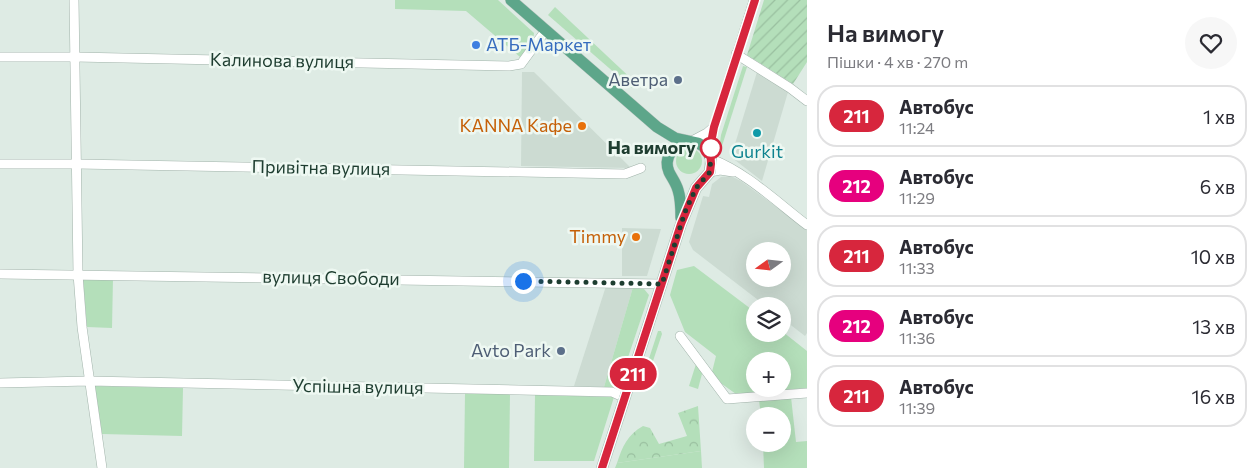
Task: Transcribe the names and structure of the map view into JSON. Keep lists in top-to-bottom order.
{
  "streets": {
    "street": [
      "Калинова вулиця",
      "Привітна вулиця",
      "вулиця Свободи",
      "Успішна вулиця"
    ]
  },
  "places": [
    "АТБ-Маркет",
    "Аветра",
    "KANNA Кафе",
    "Gurkit",
    "На вимогу",
    "Timmy",
    "Avto Park"
  ],
  "lines": ["bus line 211"],
  "north": "left",
  "page": {
    "on_map": "211",
    "heading": ["На вимогу", "Пішки · 4 хв · 270 m"],
    "list": [
      {
        "mark": "211",
        "name": "Автобус",
        "note": "11:24",
        "value": "1 хв"
      },
      {
        "mark": "212",
        "name": "Автобус",
        "note": "11:29",
        "value": "6 хв"
      },
      {
        "mark": "211",
        "name": "Автобус",
        "note": "11:33",
        "value": "10 хв"
      },
      {
        "mark": "212",
        "name": "Автобус",
        "note": "11:36",
        "value": "13 хв"
      },
      {
        "mark": "211",
        "name": "Автобус",
        "note": "11:39",
        "value": "16 хв"
      }
    ],
    "map_buttons": ["+", "−"]
  }
}
